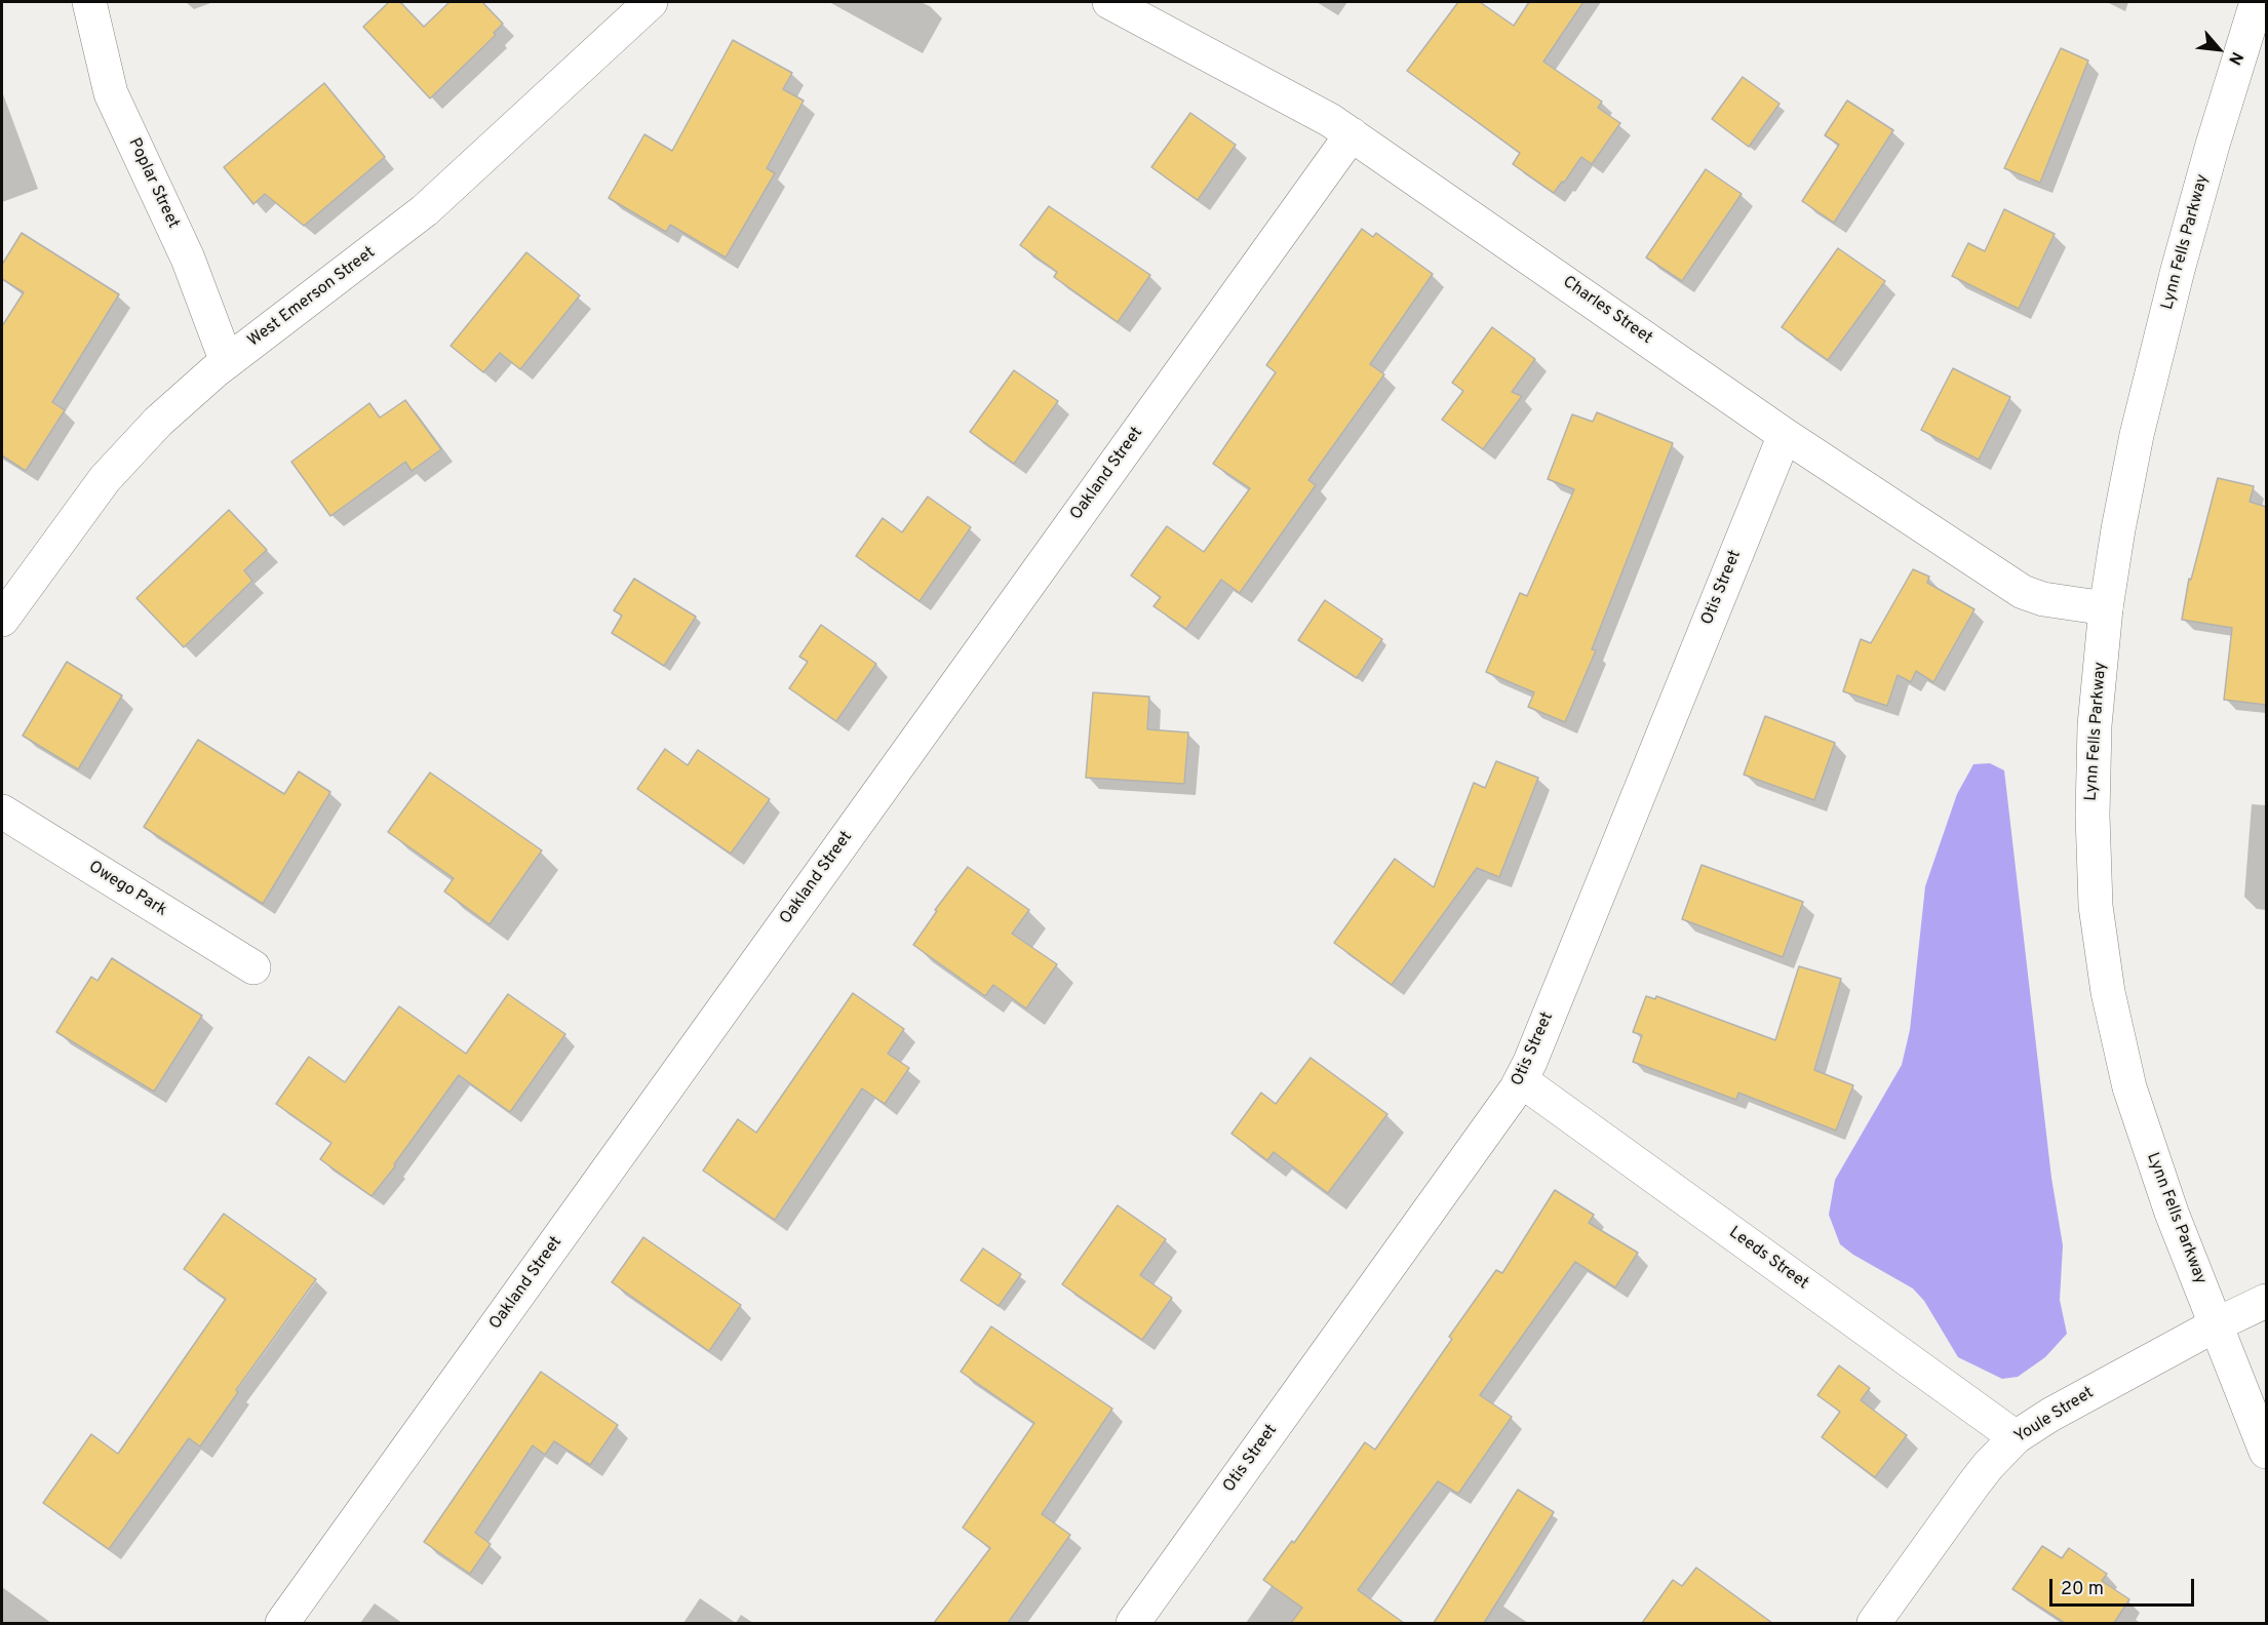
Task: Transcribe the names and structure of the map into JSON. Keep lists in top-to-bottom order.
{
  "streets": {
    "street": [
      "Poplar Street",
      "Lynn Fells Parkway",
      "West Emerson Street",
      "Charles Street",
      "Oakland Street",
      "Otis Street",
      "Owego Park",
      "Leeds Street",
      "Youle Street"
    ]
  },
  "crossings": [
    ["Poplar Street", "West Emerson Street"],
    ["Lynn Fells Parkway", "Charles Street"],
    ["Lynn Fells Parkway", "Youle Street"],
    ["Charles Street", "Oakland Street"],
    ["Charles Street", "Otis Street"],
    ["Otis Street", "Leeds Street"],
    ["Leeds Street", "Youle Street"]
  ],
  "scale_bar": "20 m",
  "north": "bottom right"
}
